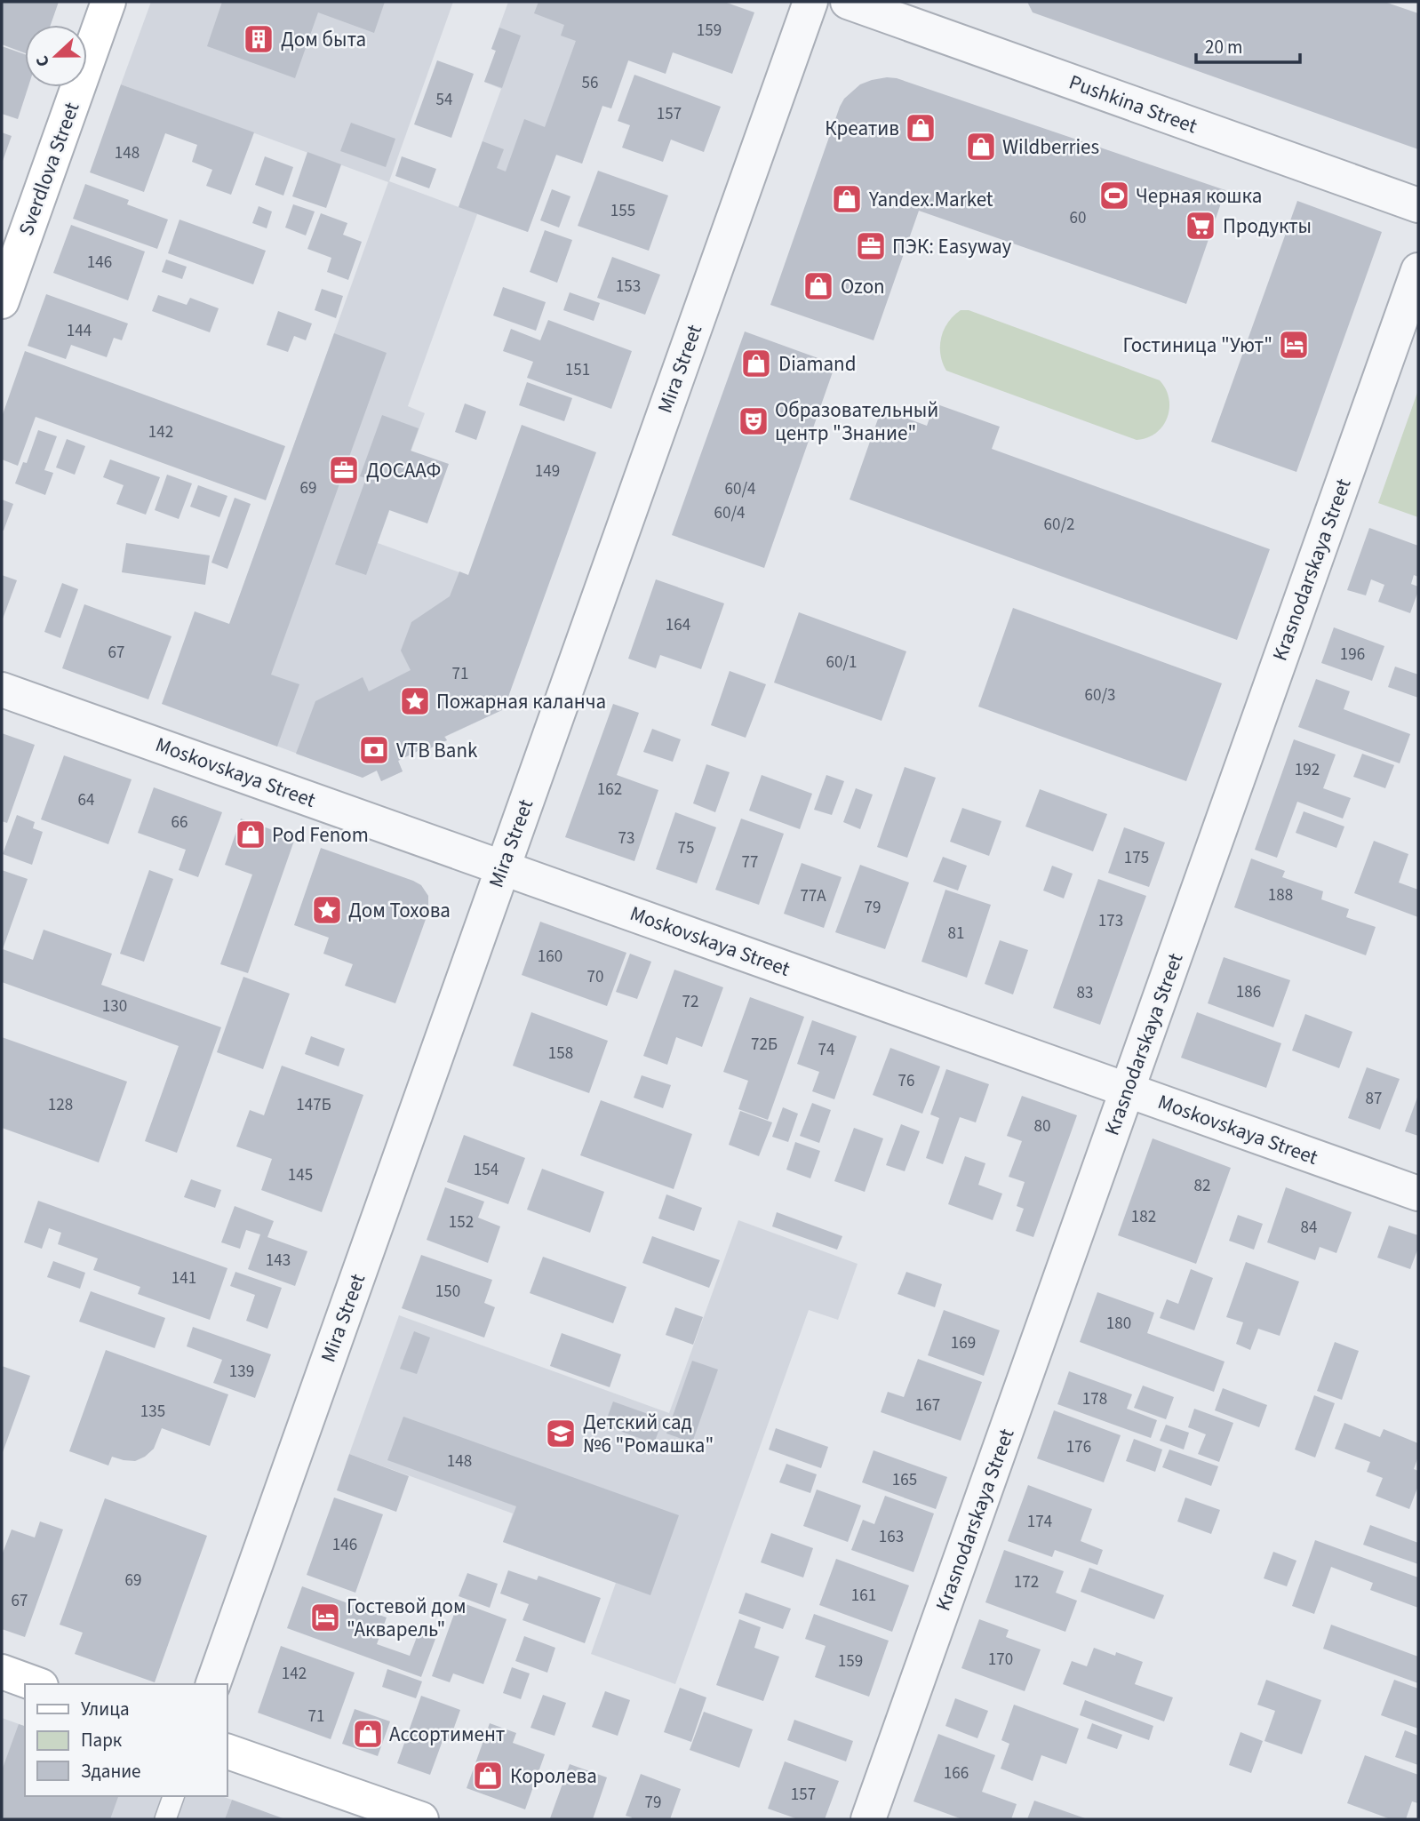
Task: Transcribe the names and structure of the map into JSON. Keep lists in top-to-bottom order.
{
  "streets": {
    "street": [
      "Pushkina Street",
      "Sverdlova Street",
      "Mira Street",
      "Krasnodarskaya Street",
      "Moskovskaya Street"
    ]
  },
  "crossings": [
    ["Mira Street", "Moskovskaya Street"],
    ["Krasnodarskaya Street", "Moskovskaya Street"]
  ],
  "places": {
    "building": ["Дом быта"],
    "shop": [
      "Креатив",
      "Wildberries",
      "Yandex.Market",
      "Ozon",
      "Diamand",
      "Pod Fenom",
      "Ассортимент",
      "Королева"
    ],
    "sports": ["Черная кошка"],
    "supermarket": ["Продукты"],
    "office": ["ПЭК: Easyway", "ДОСААФ"],
    "hotel": ["Гостиница \"Уют\"", "Гостевой дом \"Акварель\""],
    "theatre": ["Образовательный центр \"Знание\""],
    "place": ["Пожарная каланча", "Дом Тохова"],
    "bank": ["VTB Bank"],
    "school or university": ["Детский сад №6 \"Ромашка\""]
  },
  "house_numbers": [
    "159",
    "56",
    "54",
    "157",
    "148",
    "155",
    "60",
    "146",
    "153",
    "144",
    "151",
    "142",
    "149",
    "69",
    "60/4",
    "60/4",
    "60/2",
    "164",
    "67",
    "196",
    "60/1",
    "71",
    "60/3",
    "192",
    "162",
    "64",
    "66",
    "73",
    "75",
    "175",
    "77",
    "188",
    "77А",
    "79",
    "173",
    "81",
    "160",
    "70",
    "186",
    "83",
    "72",
    "130",
    "72Б",
    "74",
    "158",
    "76",
    "87",
    "128",
    "147Б",
    "80",
    "154",
    "145",
    "82",
    "182",
    "152",
    "84",
    "143",
    "141",
    "150",
    "180",
    "169",
    "139",
    "178",
    "167",
    "135",
    "176",
    "148",
    "165",
    "174",
    "163",
    "146",
    "69",
    "172",
    "161",
    "67",
    "170",
    "159",
    "142",
    "71",
    "166",
    "157",
    "79"
  ],
  "legend": ["Улица", "Парк", "Здание"],
  "scale_bar": "20 m",
  "north": "left"
}
